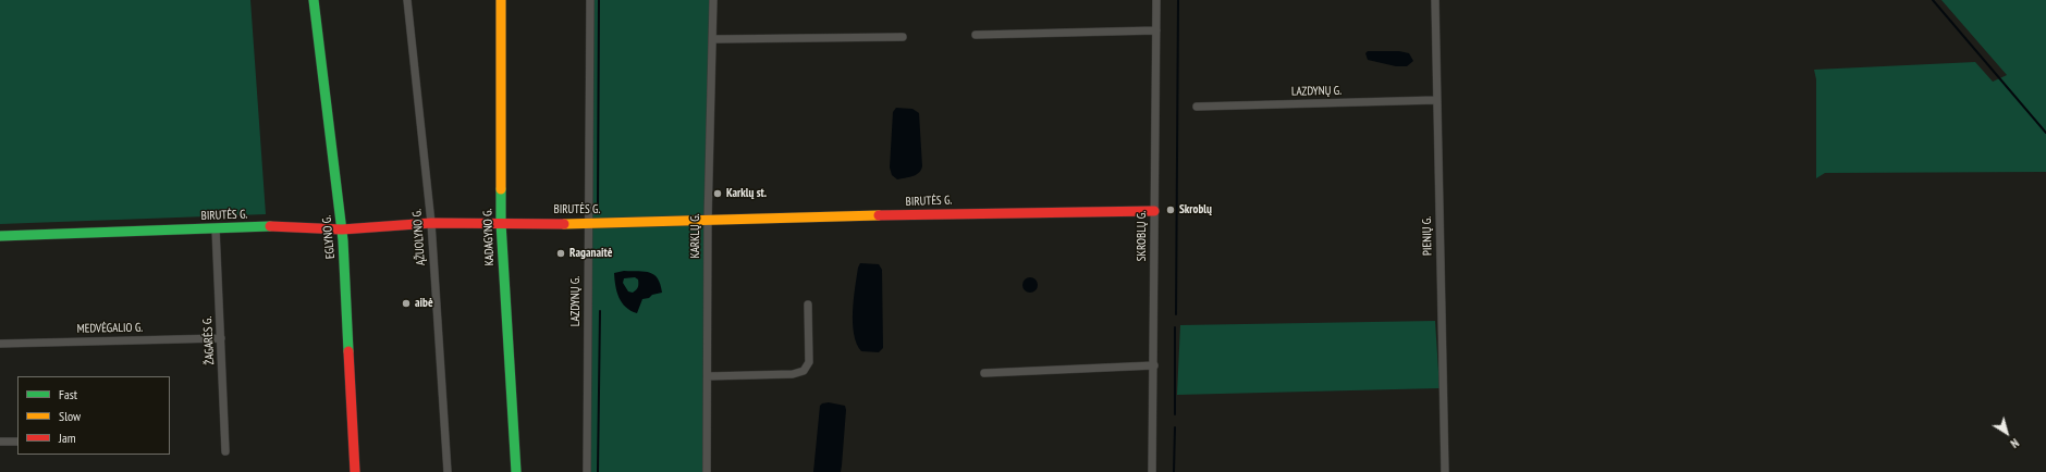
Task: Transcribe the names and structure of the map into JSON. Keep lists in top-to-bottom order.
{
  "streets": {
    "street": [
      "LAZDYNŲ G.",
      "BIRUTĖS G.",
      "KARKLŲ G.",
      "SKROBLŲ G.",
      "PIENIŲ G.",
      "EGLYNO G.",
      "ĄŽUOLYNO G.",
      "KADAGYNO G.",
      "MEDVĖGALIO G.",
      "ŽAGARĖS G."
    ]
  },
  "crossings": [
    ["LAZDYNŲ G.", "BIRUTĖS G."],
    ["LAZDYNŲ G.", "PIENIŲ G."],
    ["BIRUTĖS G.", "KARKLŲ G."],
    ["BIRUTĖS G.", "SKROBLŲ G."],
    ["BIRUTĖS G.", "EGLYNO G."],
    ["BIRUTĖS G.", "ĄŽUOLYNO G."],
    ["BIRUTĖS G.", "KADAGYNO G."],
    ["BIRUTĖS G.", "ŽAGARĖS G."],
    ["MEDVĖGALIO G.", "ŽAGARĖS G."]
  ],
  "places": [
    "Karklų st.",
    "Skroblų",
    "Raganaitė",
    "aibė"
  ],
  "legend": ["Fast", "Slow", "Jam"],
  "north": "bottom right"
}
